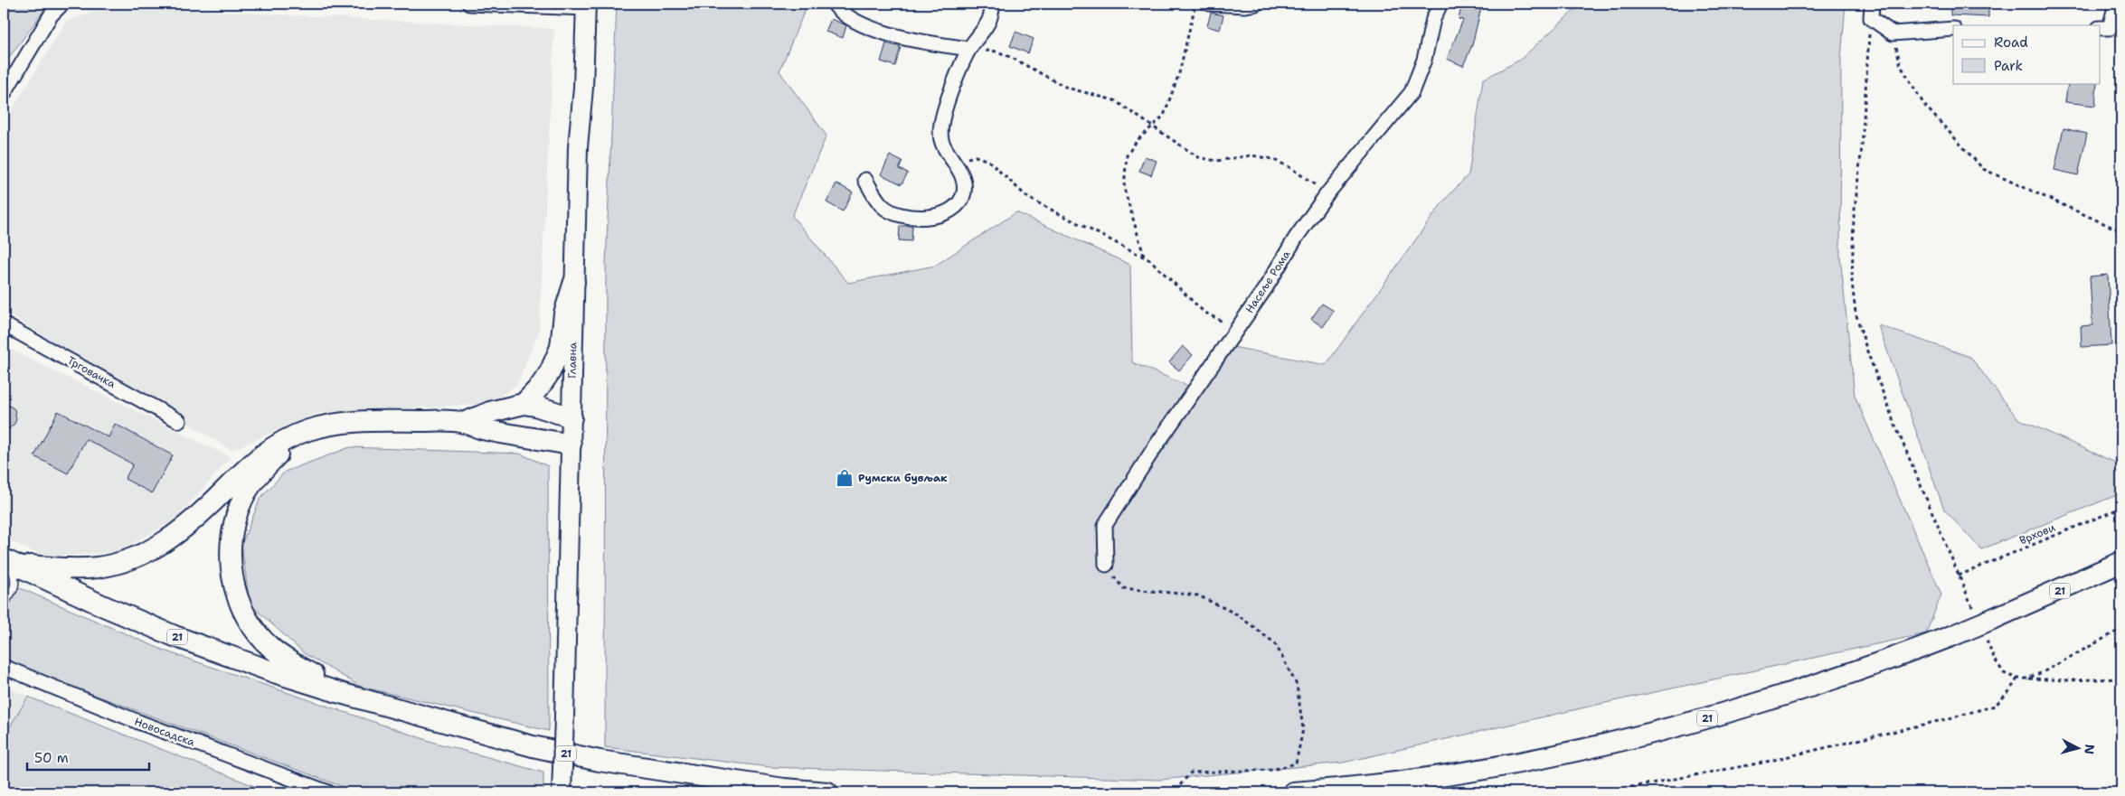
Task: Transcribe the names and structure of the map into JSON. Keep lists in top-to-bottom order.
{
  "streets": {
    "main road": ["Главна", "21"],
    "street": ["Насеље Рома", "Трговачка", "Новосадска"],
    "path": ["Врхови"]
  },
  "places": {
    "shop": ["Румски бувљак"]
  },
  "legend": ["Road", "Park"],
  "scale_bar": "50 m",
  "north": "right"
}
